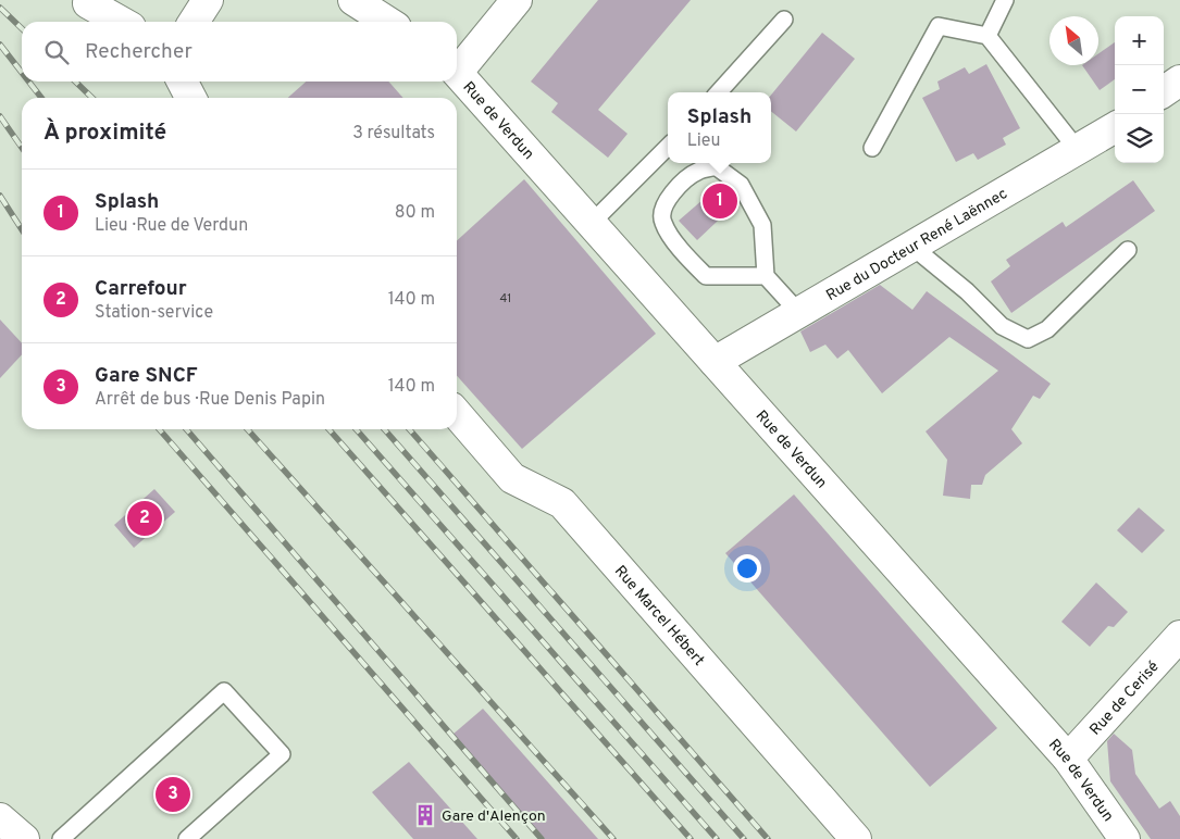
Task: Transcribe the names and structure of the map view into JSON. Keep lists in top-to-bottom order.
{
  "streets": {
    "street": [
      "Rue de Verdun",
      "Rue du Docteur René Laënnec",
      "Rue Marcel Hébert",
      "Rue de Cerisé"
    ]
  },
  "crossings": [
    ["Rue de Verdun", "Rue du Docteur René Laënnec"],
    ["Rue de Verdun", "Rue de Cerisé"]
  ],
  "places": {
    "building": ["Gare d'Alençon"]
  },
  "house_numbers": ["41"],
  "north": "top left",
  "page": {
    "map_buttons": ["+", "−"],
    "search": "Rechercher",
    "popup": ["Splash", "Lieu"],
    "heading": ["À proximité", "3 résultats"],
    "list": [
      {
        "mark": "1",
        "name": "Splash",
        "note": "Lieu · Rue de Verdun",
        "value": "80 m"
      },
      {
        "mark": "2",
        "name": "Carrefour",
        "note": "Station-service",
        "value": "140 m"
      },
      {
        "mark": "3",
        "name": "Gare SNCF",
        "note": "Arrêt de bus · Rue Denis Papin",
        "value": "140 m"
      }
    ],
    "pins": ["1", "2", "3"]
  }
}
